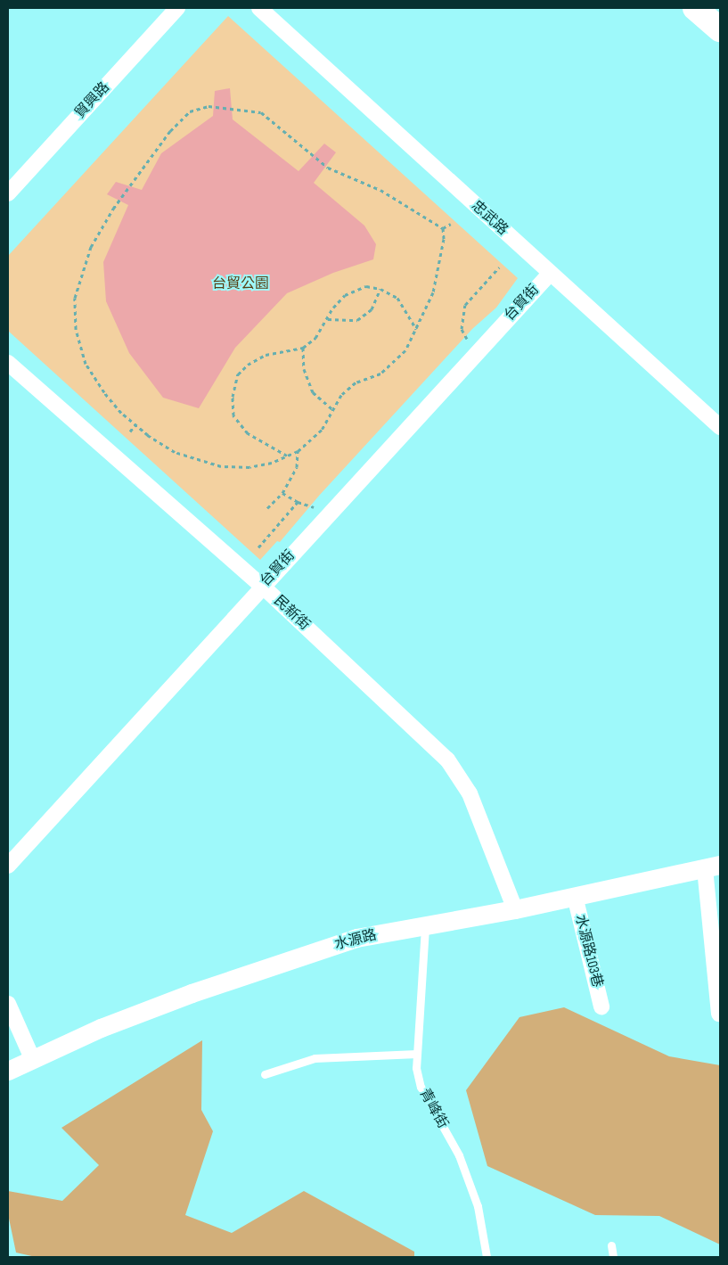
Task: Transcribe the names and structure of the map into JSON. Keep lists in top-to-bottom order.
{
  "streets": {
    "street": [
      "貿興路",
      "忠武路",
      "台貿街",
      "民新街",
      "水源路",
      "水源路103巷"
    ],
    "lane": ["青峰街"]
  },
  "crossings": [
    ["忠武路", "台貿街"],
    ["台貿街", "民新街"],
    ["民新街", "水源路"],
    ["水源路", "水源路103巷"],
    ["水源路", "青峰街"]
  ],
  "parks": ["台貿公園"]
}
